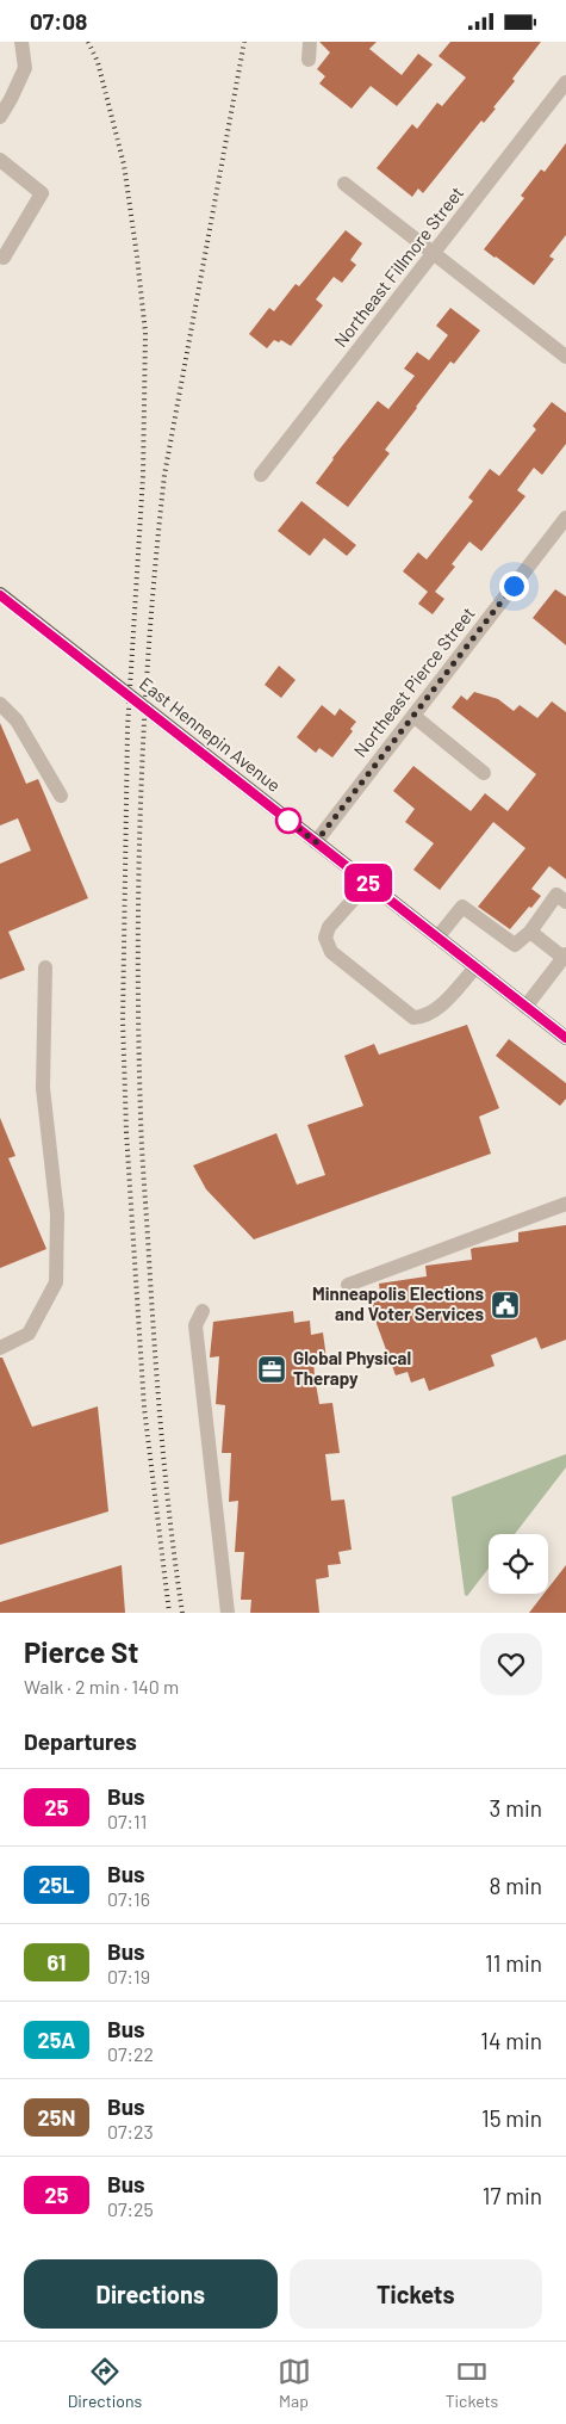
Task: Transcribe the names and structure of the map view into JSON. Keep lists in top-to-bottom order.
{
  "streets": {
    "main road": ["East Hennepin Avenue"],
    "street": ["Northeast Fillmore Street", "Northeast Pierce Street"]
  },
  "crossings": [
    ["Northeast Pierce Street", "East Hennepin Avenue"]
  ],
  "places": {
    "public building": ["Minneapolis Elections and Voter Services"],
    "office": ["Global Physical Therapy"]
  },
  "lines": ["bus line 25"],
  "page": {
    "status": "07:08",
    "on_map": "25",
    "heading": [
      ["Pierce St", "Walk · 2 min · 140 m"],
      "Departures"
    ],
    "list": [
      {
        "mark": "25",
        "name": "Bus",
        "note": "07:11",
        "value": "3 min"
      },
      {
        "mark": "25L",
        "name": "Bus",
        "note": "07:16",
        "value": "8 min"
      },
      {
        "mark": "61",
        "name": "Bus",
        "note": "07:19",
        "value": "11 min"
      },
      {
        "mark": "25A",
        "name": "Bus",
        "note": "07:22",
        "value": "14 min"
      },
      {
        "mark": "25N",
        "name": "Bus",
        "note": "07:23",
        "value": "15 min"
      },
      {
        "mark": "25",
        "name": "Bus",
        "note": "07:25",
        "value": "17 min"
      }
    ],
    "buttons": ["Directions", "Tickets"],
    "tabs": ["Directions", "Map", "Tickets"]
  }
}
